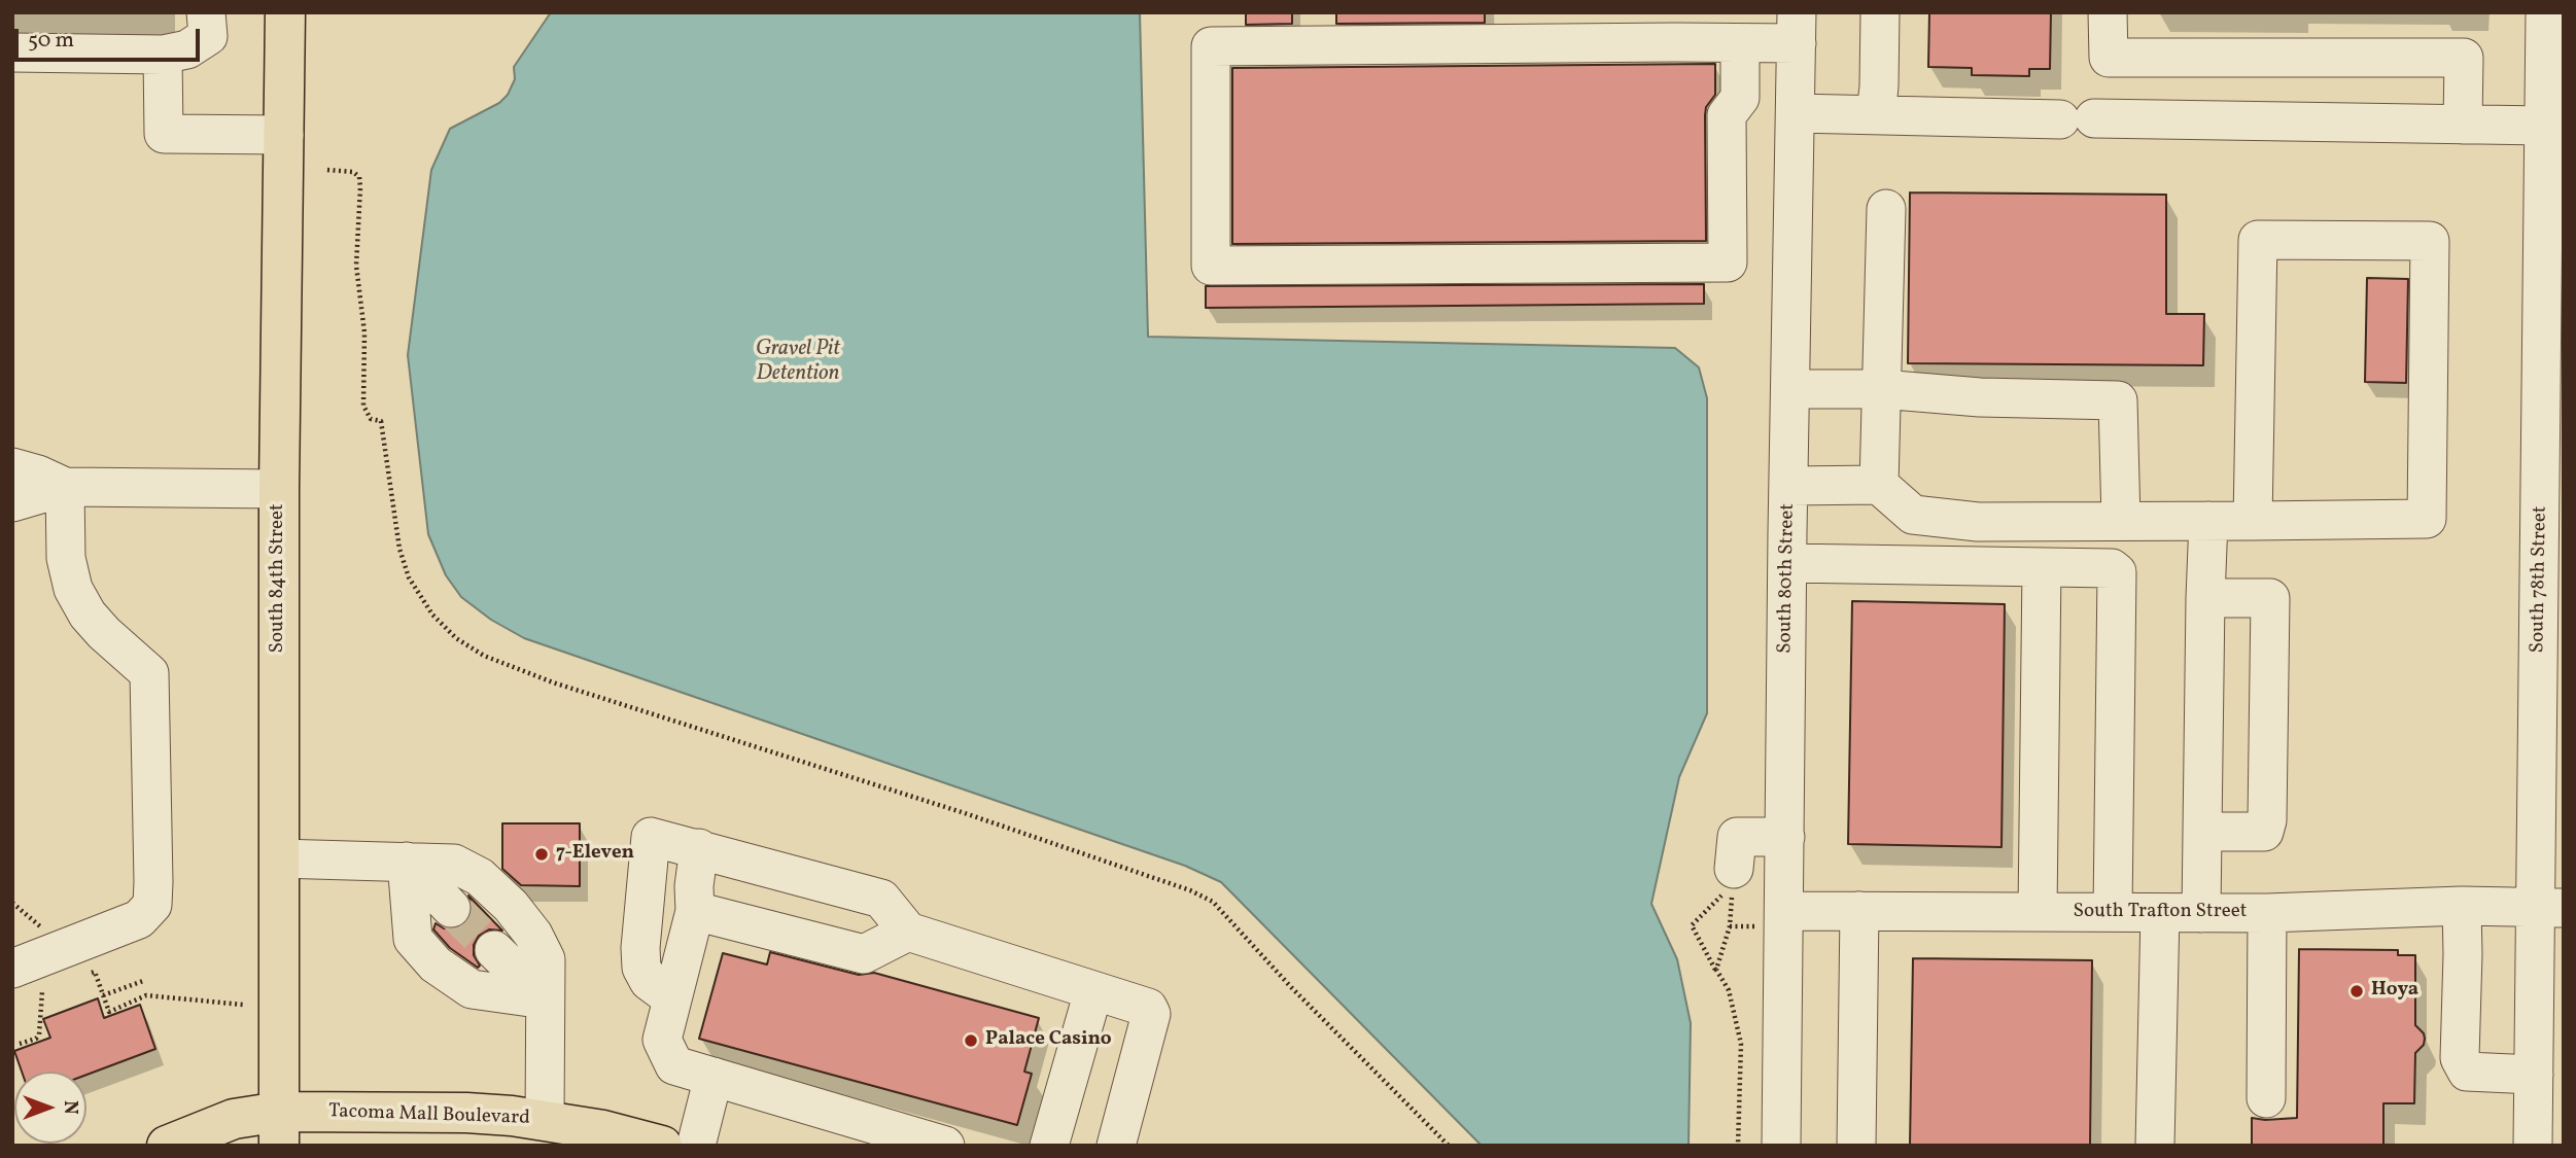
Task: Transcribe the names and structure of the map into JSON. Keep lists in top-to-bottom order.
{
  "streets": {
    "main road": ["South 84th Street", "Tacoma Mall Boulevard"],
    "street": ["South 80th Street", "South 78th Street", "South Trafton Street"]
  },
  "crossings": [
    ["South 84th Street", "Tacoma Mall Boulevard"],
    ["South 80th Street", "South Trafton Street"],
    ["South 78th Street", "South Trafton Street"]
  ],
  "water": ["Gravel Pit Detention"],
  "places": ["7-Eleven", "Hoya", "Palace Casino"],
  "scale_bar": "50 m",
  "north": "right"
}
